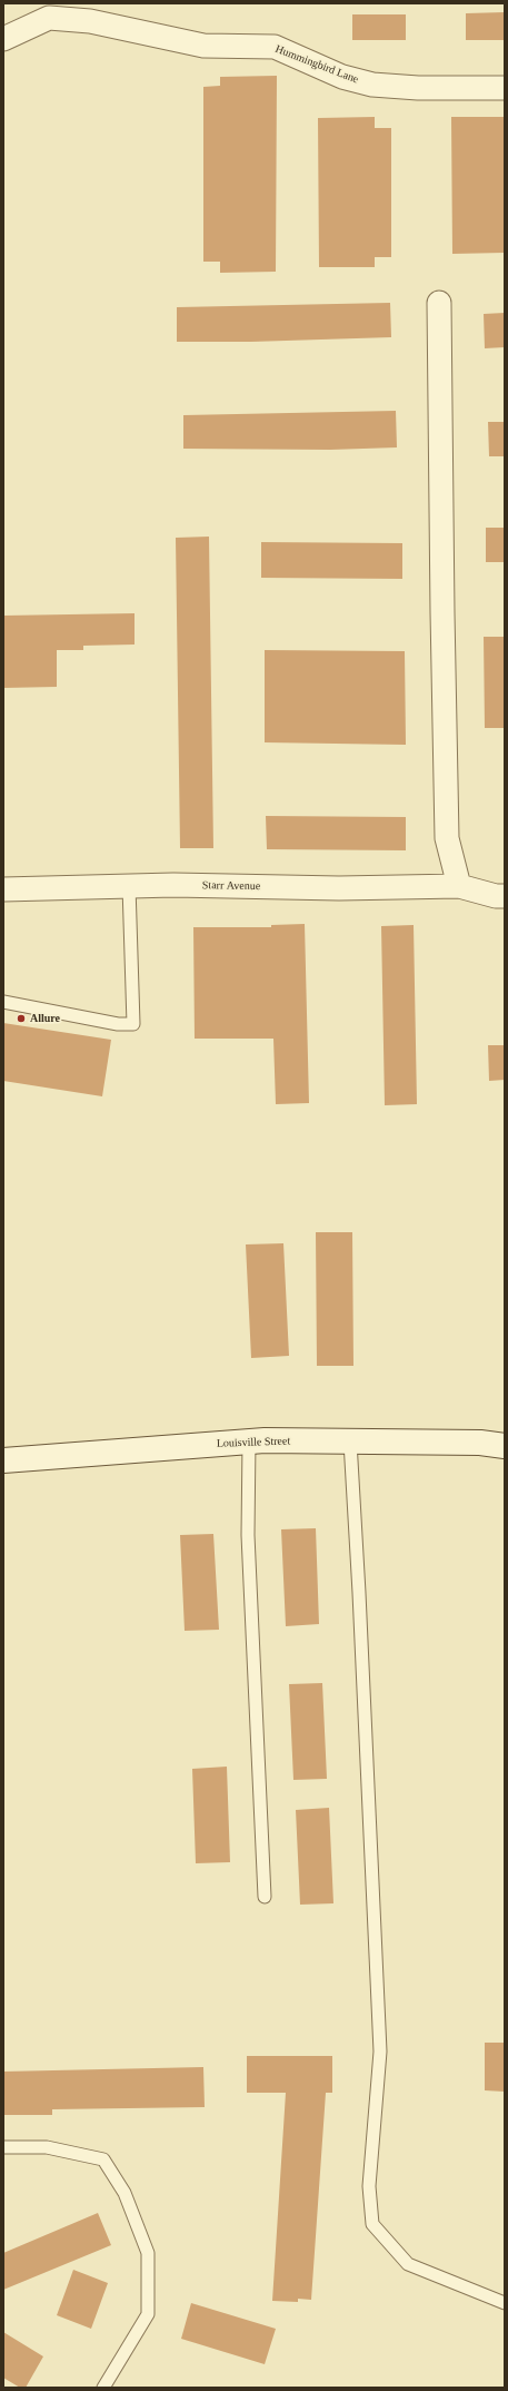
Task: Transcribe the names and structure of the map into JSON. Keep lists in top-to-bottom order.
{
  "streets": {
    "main road": ["Louisville Street"],
    "street": ["Hummingbird Lane", "Starr Avenue"]
  },
  "places": ["Allure"]
}
